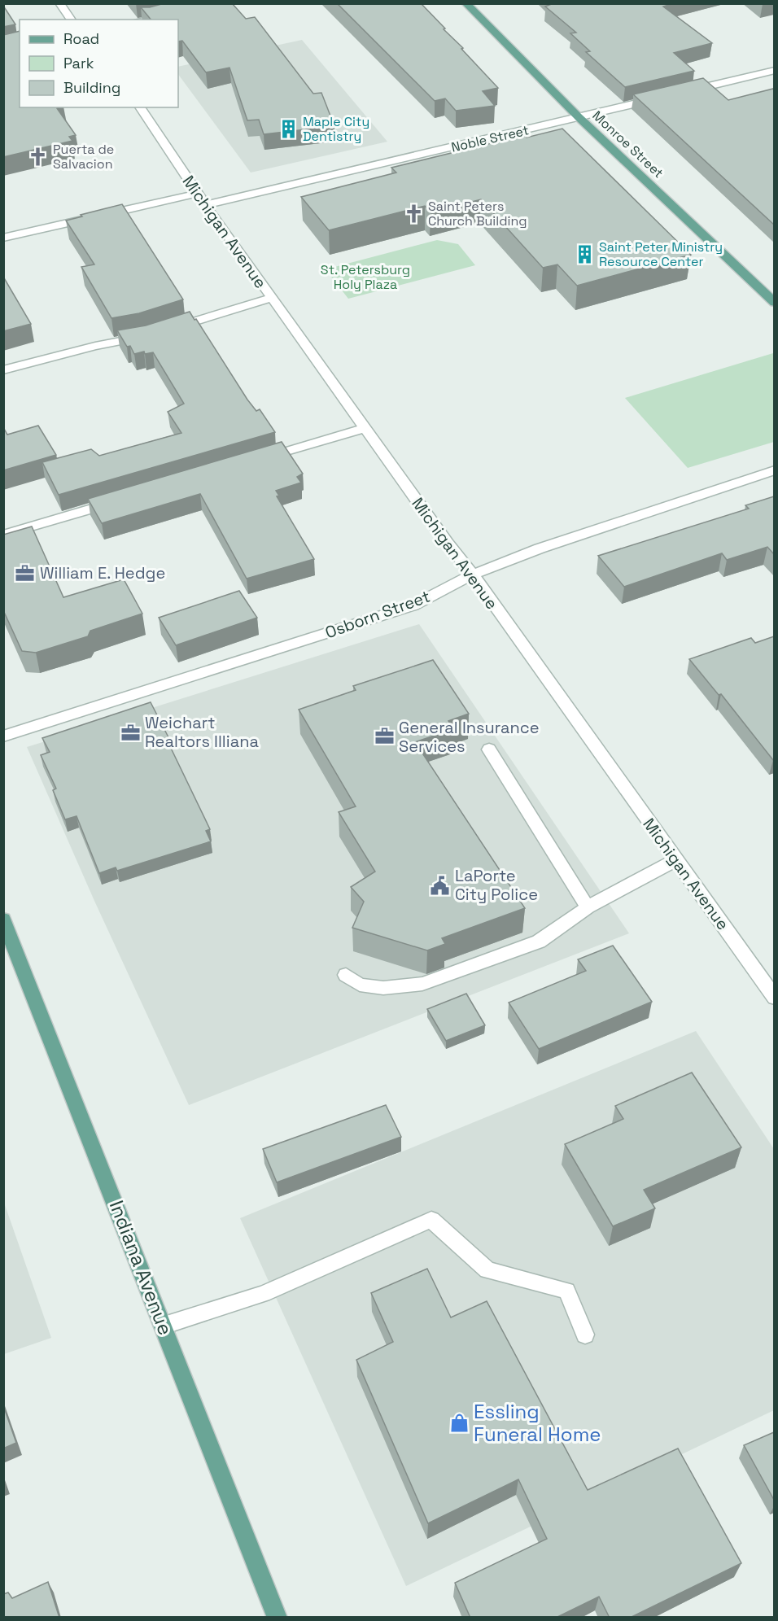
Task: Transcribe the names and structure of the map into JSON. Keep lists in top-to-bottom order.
{
  "streets": {
    "main road": ["Monroe Street", "Indiana Avenue"],
    "street": ["Noble Street", "Michigan Avenue", "Osborn Street"]
  },
  "crossings": [
    ["Noble Street", "Monroe Street"],
    ["Noble Street", "Michigan Avenue"],
    ["Michigan Avenue", "Osborn Street"]
  ],
  "parks": ["St. Petersburg Holy Plaza"],
  "places": {
    "building": ["Maple City Dentistry", "Saint Peter Ministry Resource Center"],
    "church": ["Puerta de Salvacion", "Saint Peters Church Building"],
    "office": ["William E. Hedge", "Weichart Realtors Illiana", "General Insurance Services"],
    "public building": ["LaPorte City Police"],
    "shop": ["Essling Funeral Home"]
  },
  "legend": ["Road", "Park", "Building"]
}
